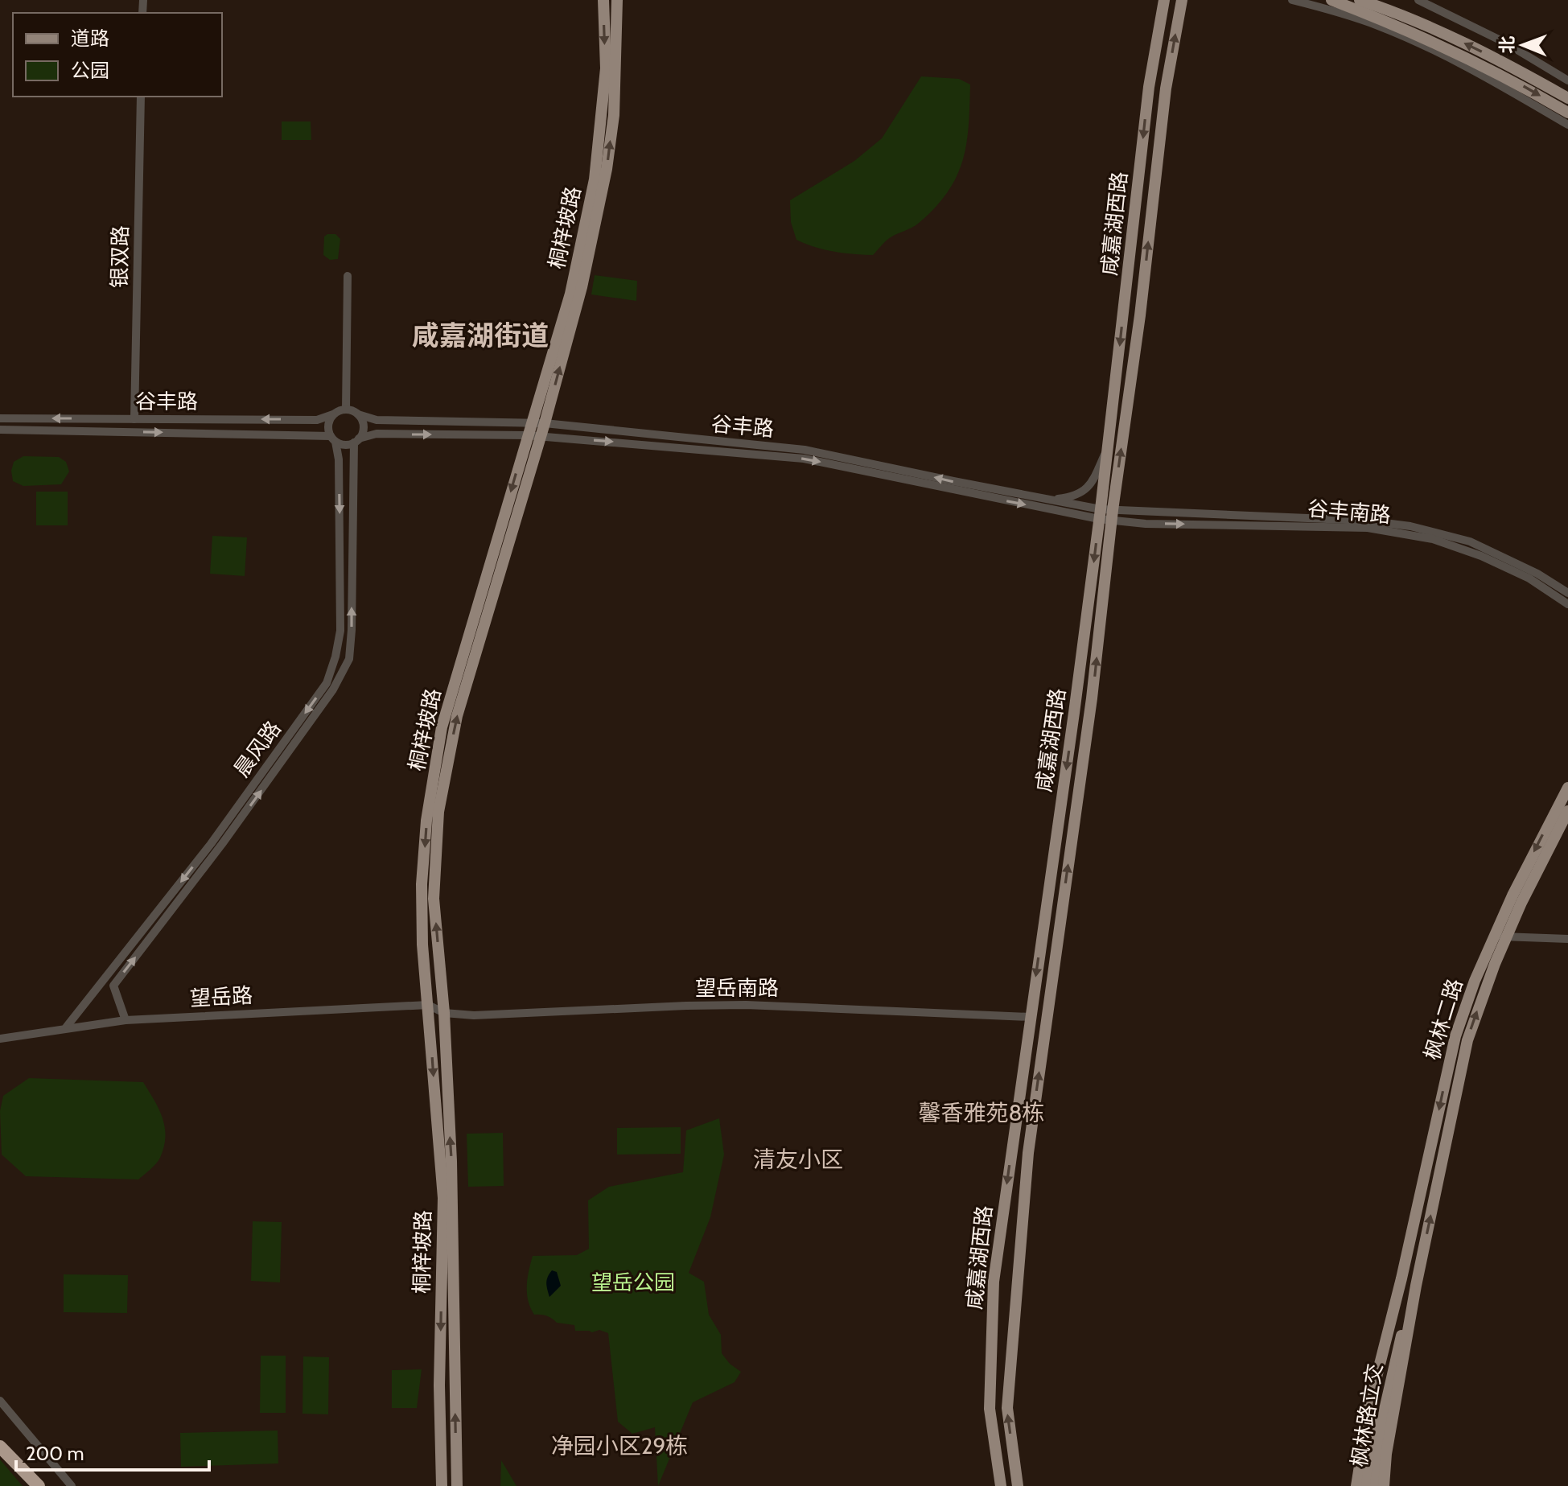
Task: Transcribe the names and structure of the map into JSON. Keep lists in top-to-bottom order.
{
  "streets": {
    "main road": [
      "咸嘉湖西路",
      "桐梓坡路",
      "枫林二路",
      "枫林路立交"
    ],
    "street": [
      "银双路",
      "谷丰路",
      "谷丰南路",
      "晨风路",
      "望岳南路",
      "望岳路"
    ]
  },
  "crossings": [
    ["咸嘉湖西路", "谷丰路"],
    ["咸嘉湖西路", "谷丰南路"],
    ["咸嘉湖西路", "望岳南路"],
    ["桐梓坡路", "谷丰路"],
    ["桐梓坡路", "望岳南路"],
    ["桐梓坡路", "望岳路"],
    ["银双路", "谷丰路"],
    ["谷丰路", "谷丰南路"],
    ["谷丰路", "晨风路"],
    ["晨风路", "望岳路"],
    ["望岳南路", "望岳路"],
    ["枫林二路", "枫林路立交"]
  ],
  "districts": [
    "咸嘉湖街道",
    "馨香雅苑8栋",
    "清友小区",
    "净园小区29栋"
  ],
  "parks": ["望岳公园"],
  "legend": ["道路", "公园"],
  "scale_bar": "200 m",
  "north": "left"
}
